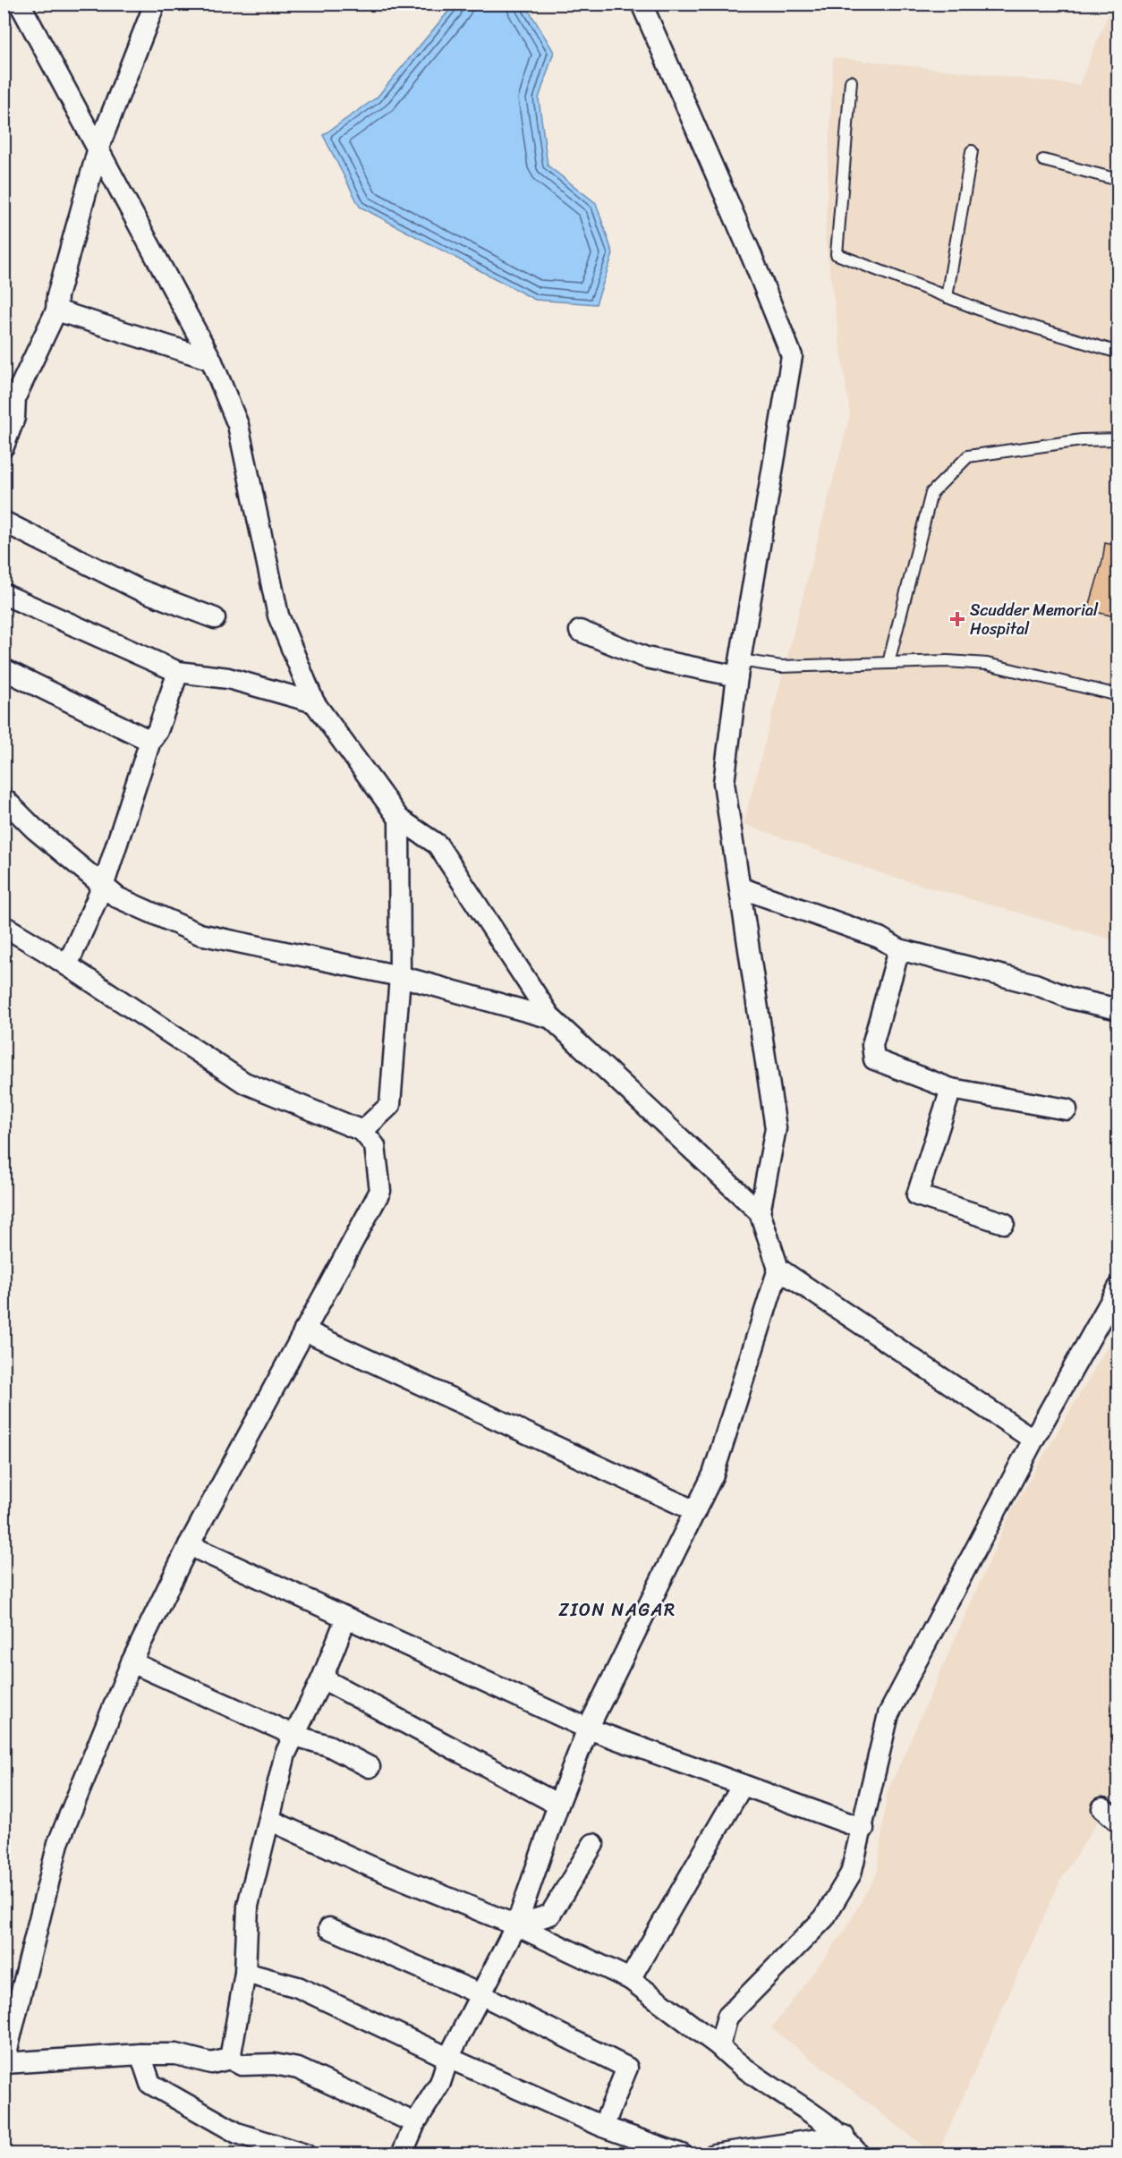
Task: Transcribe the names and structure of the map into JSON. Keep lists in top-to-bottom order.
{
  "districts": ["ZION NAGAR"],
  "places": {
    "health": ["Scudder Memorial Hospital"]
  }
}
